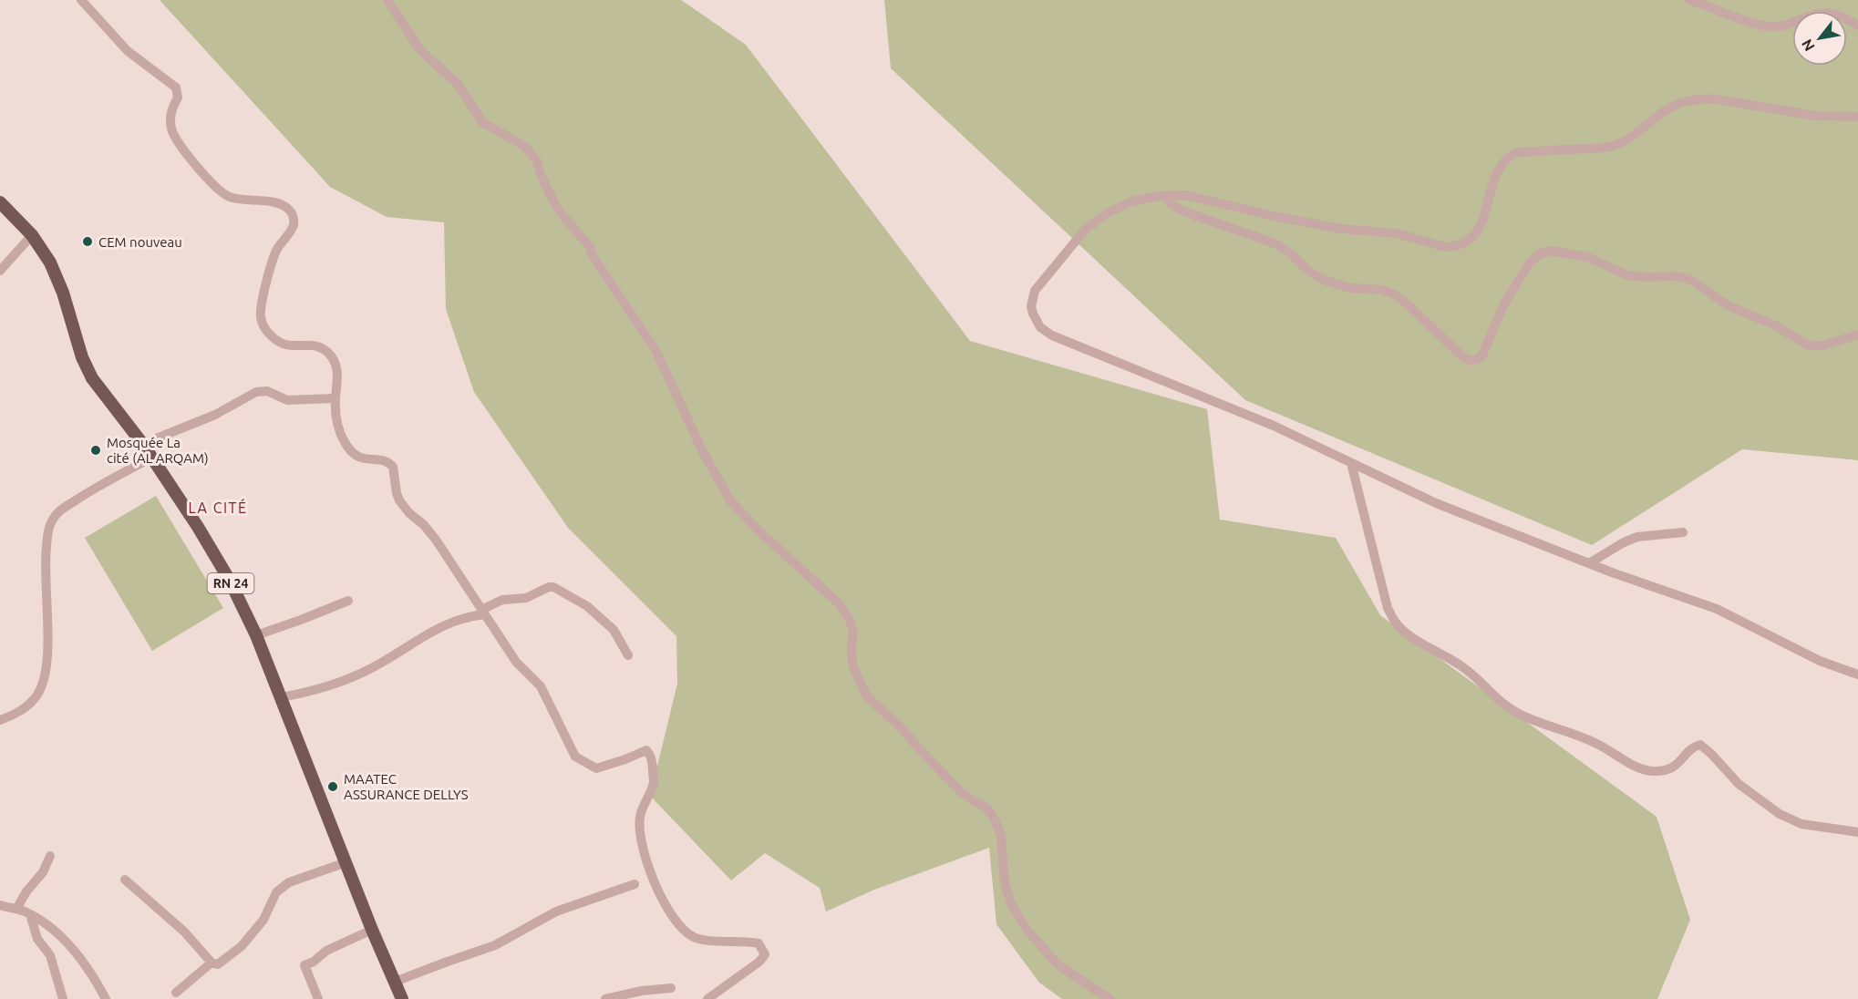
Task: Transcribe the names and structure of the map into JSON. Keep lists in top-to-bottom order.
{
  "streets": {
    "main road": ["RN 24"]
  },
  "districts": ["LA CITÉ"],
  "places": ["CEM nouveau", "Mosquée La cité (AL ARQAM)", "MAATEC ASSURANCE DELLYS"],
  "north": "bottom left"
}
